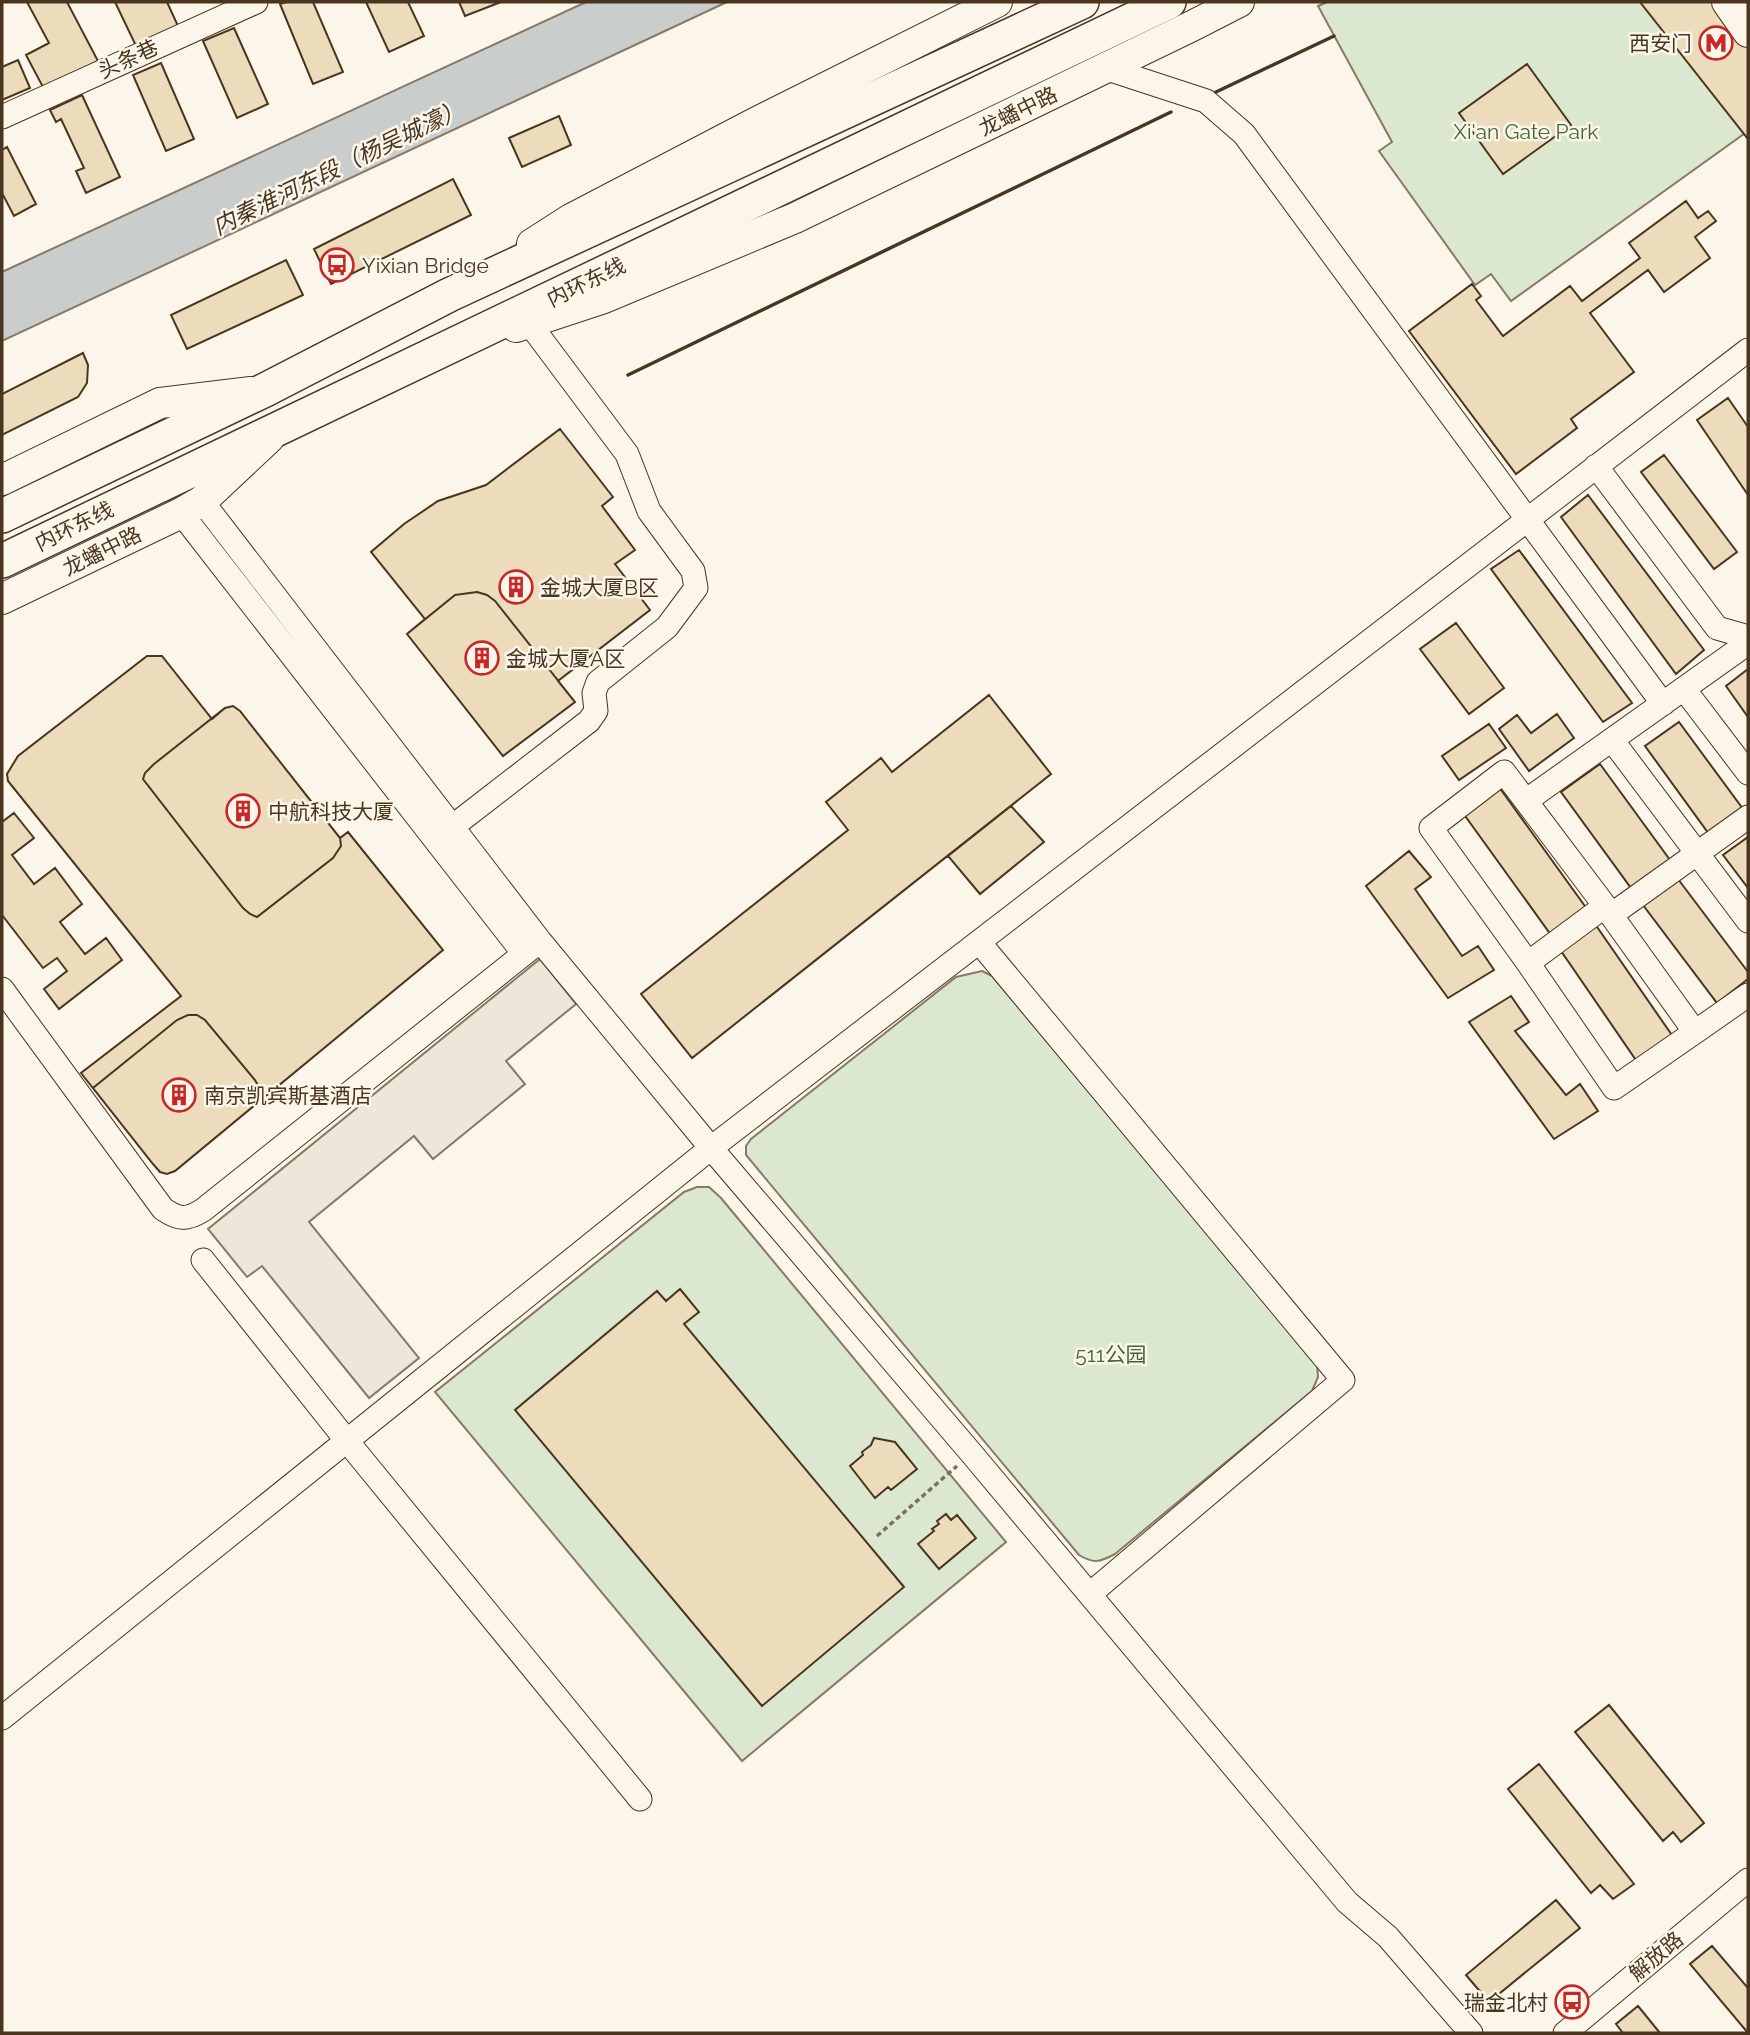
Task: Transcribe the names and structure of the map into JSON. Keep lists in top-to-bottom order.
{
  "streets": {
    "highway": ["内环东线"],
    "main road": ["龙蟠中路"],
    "street": ["头条巷", "解放路"]
  },
  "crossings": [
    ["龙蟠中路", "内环东线"]
  ],
  "water": ["内秦淮河东段（杨吴城濠）"],
  "parks": ["Xi'an Gate Park", "511公园"],
  "places": {
    "metro station": ["西安门"],
    "bus stop": ["Yixian Bridge", "瑞金北村"],
    "building": [
      "金城大厦B区",
      "金城大厦A区",
      "中航科技大厦",
      "南京凯宾斯基酒店"
    ]
  }
}
